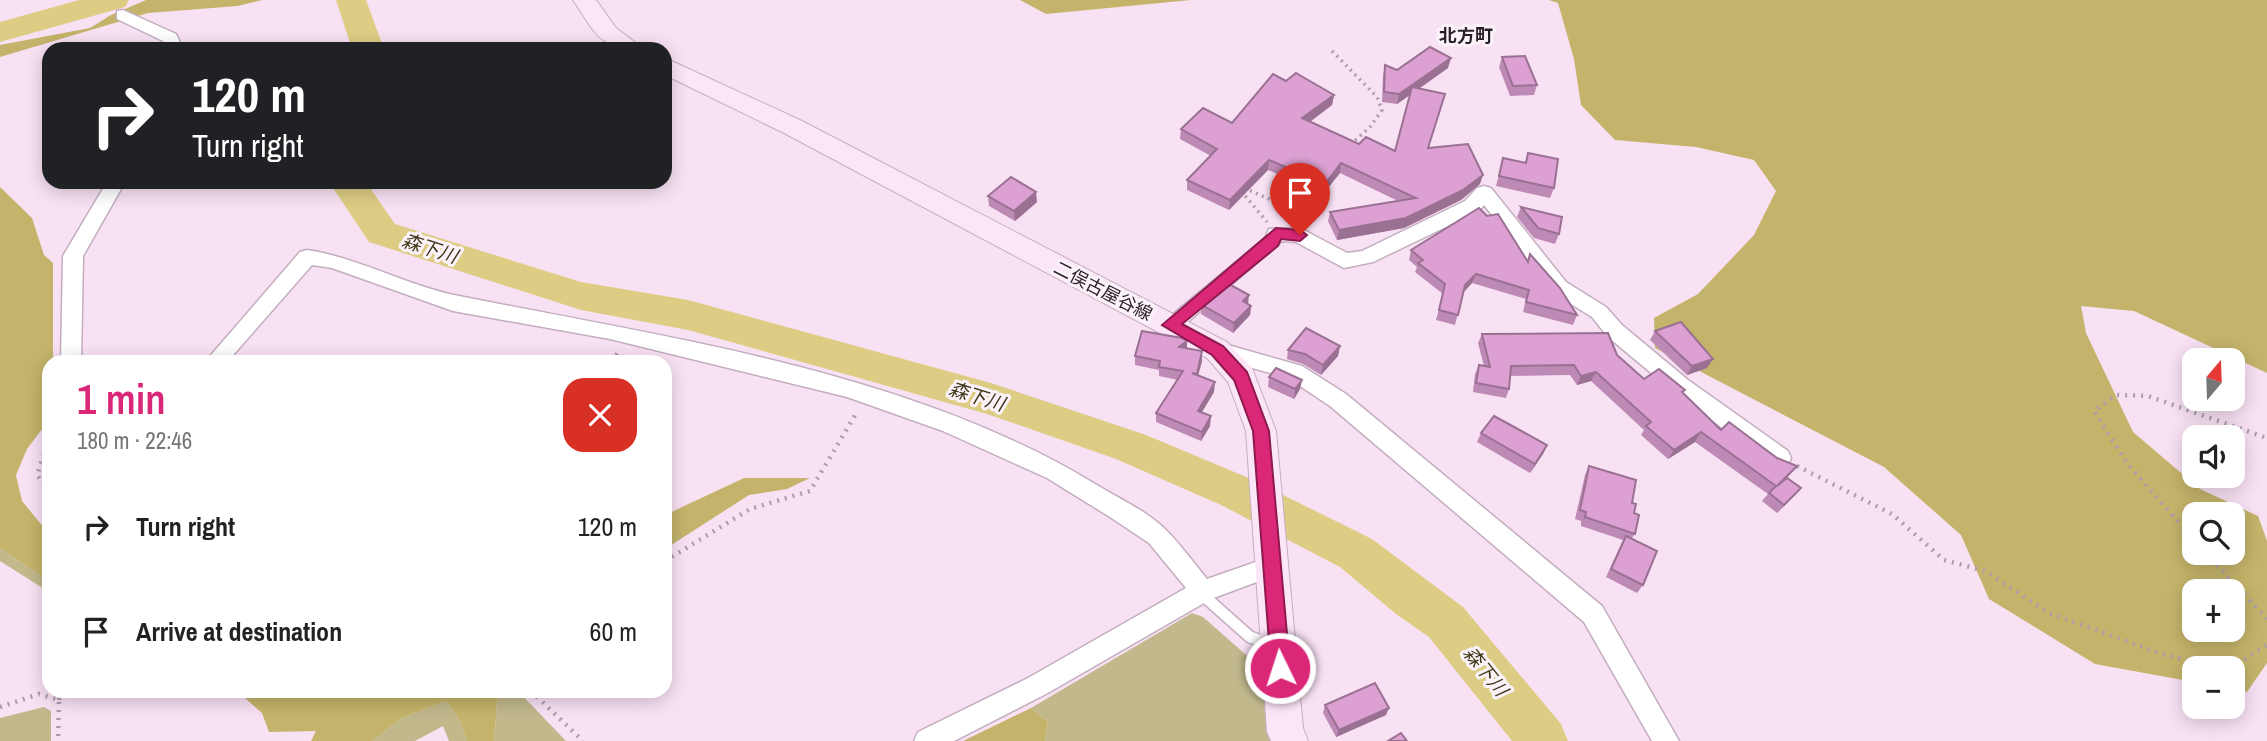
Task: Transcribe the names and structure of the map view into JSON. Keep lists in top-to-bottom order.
{
  "streets": {
    "main road": ["二俣古屋谷線"]
  },
  "districts": ["北方町"],
  "water": ["森下川"],
  "north": "top",
  "page": {
    "turn": ["120 m", "Turn right"],
    "map_buttons": ["+", "−"],
    "heading": ["1 min", "180 m · 22:46"],
    "list": [
      {
        "name": "Turn right",
        "value": "120 m"
      },
      {
        "name": "Arrive at destination",
        "value": "60 m"
      }
    ]
  }
}
